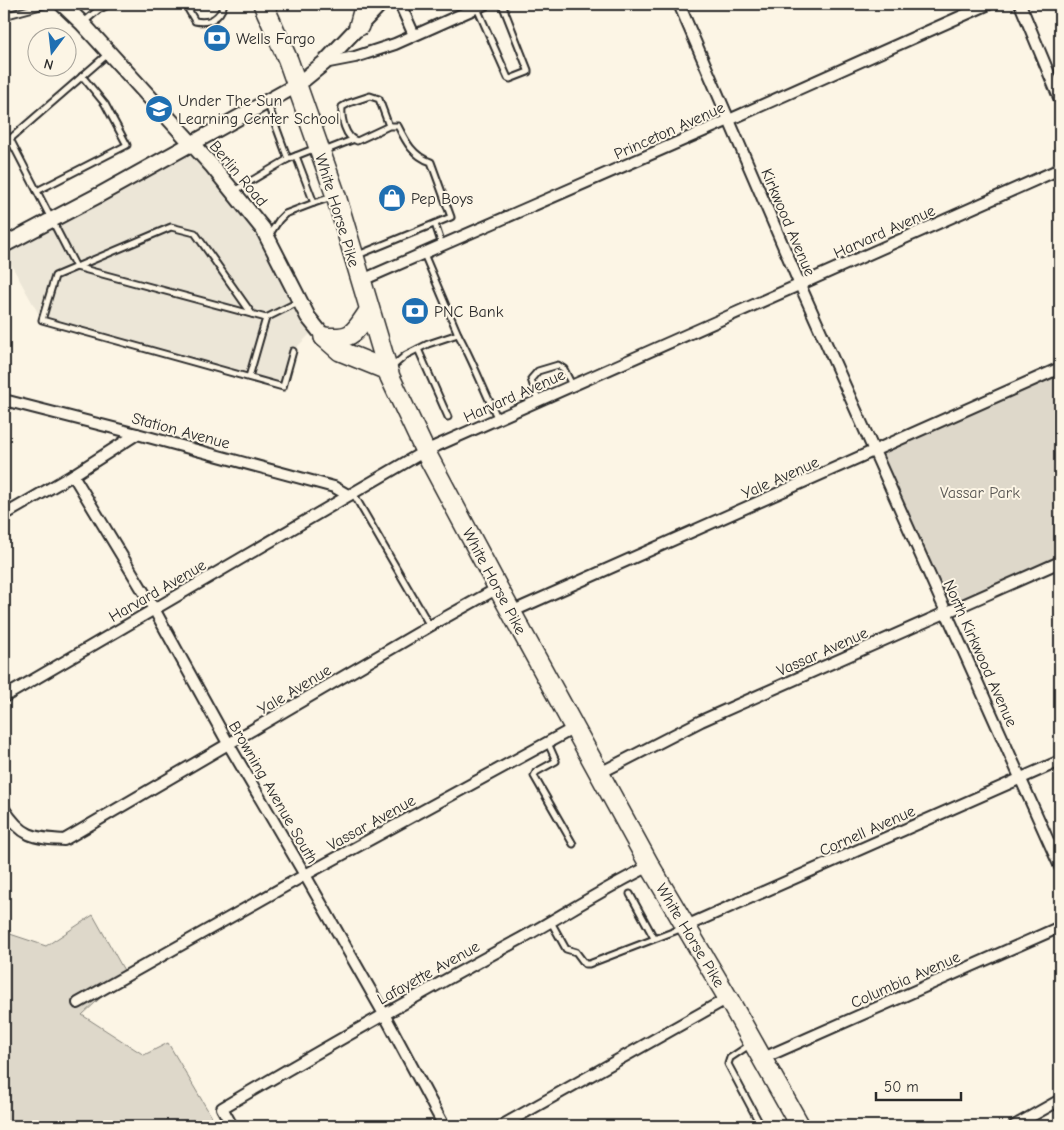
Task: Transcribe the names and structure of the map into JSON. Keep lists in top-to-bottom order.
{
  "streets": {
    "highway": ["White Horse Pike"],
    "main road": ["Berlin Road"],
    "street": [
      "Princeton Avenue",
      "Kirkwood Avenue",
      "Harvard Avenue",
      "Station Avenue",
      "Yale Avenue",
      "Vassar Avenue",
      "North Kirkwood Avenue",
      "Browning Avenue South",
      "Cornell Avenue",
      "Lafayette Avenue",
      "Columbia Avenue"
    ]
  },
  "crossings": [
    ["Princeton Avenue", "White Horse Pike"],
    ["Princeton Avenue", "Kirkwood Avenue"],
    ["White Horse Pike", "Harvard Avenue"],
    ["White Horse Pike", "Yale Avenue"],
    ["White Horse Pike", "Vassar Avenue"],
    ["White Horse Pike", "Cornell Avenue"],
    ["White Horse Pike", "Lafayette Avenue"],
    ["White Horse Pike", "Columbia Avenue"],
    ["Kirkwood Avenue", "Harvard Avenue"],
    ["Kirkwood Avenue", "Yale Avenue"],
    ["Kirkwood Avenue", "North Kirkwood Avenue"],
    ["Harvard Avenue", "Station Avenue"],
    ["Harvard Avenue", "Browning Avenue South"],
    ["Yale Avenue", "North Kirkwood Avenue"],
    ["Yale Avenue", "Browning Avenue South"],
    ["Vassar Avenue", "North Kirkwood Avenue"],
    ["Vassar Avenue", "Browning Avenue South"],
    ["North Kirkwood Avenue", "Cornell Avenue"],
    ["Browning Avenue South", "Lafayette Avenue"]
  ],
  "parks": ["Vassar Park"],
  "places": {
    "bank": ["Wells Fargo", "PNC Bank"],
    "school or university": ["Under The Sun Learning Center School"],
    "shop": ["Pep Boys"]
  },
  "scale_bar": "50 m",
  "north": "bottom"
}
